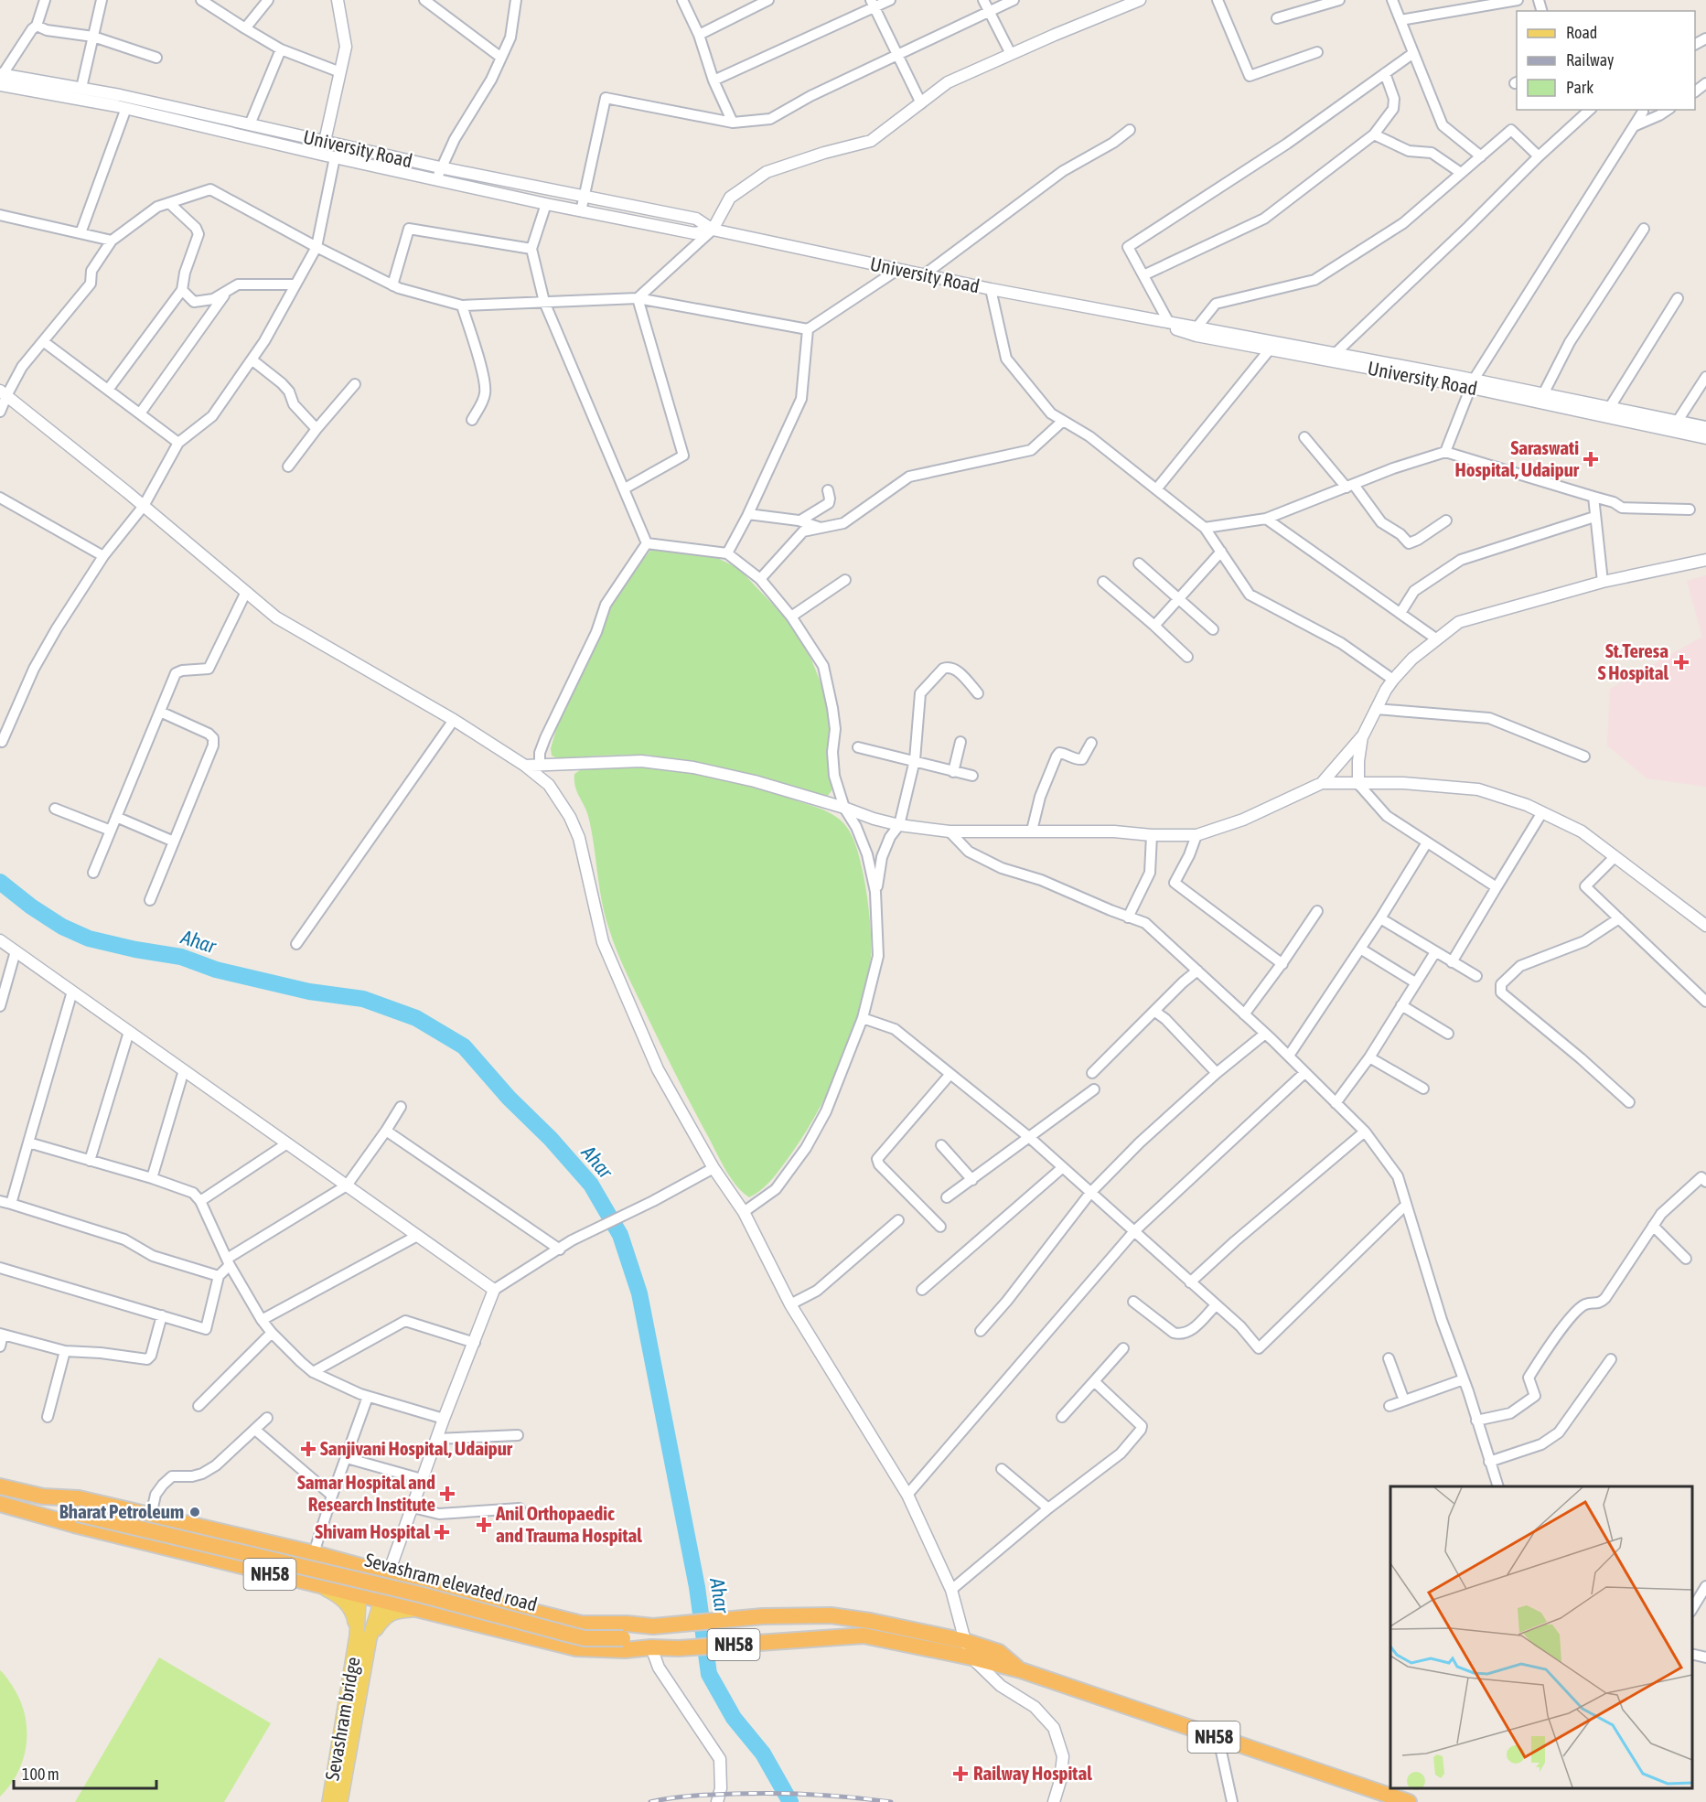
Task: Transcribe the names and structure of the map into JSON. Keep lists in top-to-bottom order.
{
  "streets": {
    "highway": ["NH58", "Sevashram elevated road"],
    "main road": ["Sevashram bridge"],
    "street": ["University Road"]
  },
  "water": ["Ahar"],
  "places": {
    "health": [
      "Saraswati Hospital, Udaipur",
      "St.Teresa S Hospital",
      "Sanjivani Hospital, Udaipur",
      "Samar Hospital and Research Institute",
      "Anil Orthopaedic and Trauma Hospital",
      "Shivam Hospital",
      "Railway Hospital"
    ],
    "other": ["Bharat Petroleum"]
  },
  "legend": ["Road", "Railway", "Park"],
  "scale_bar": "100 m"
}
